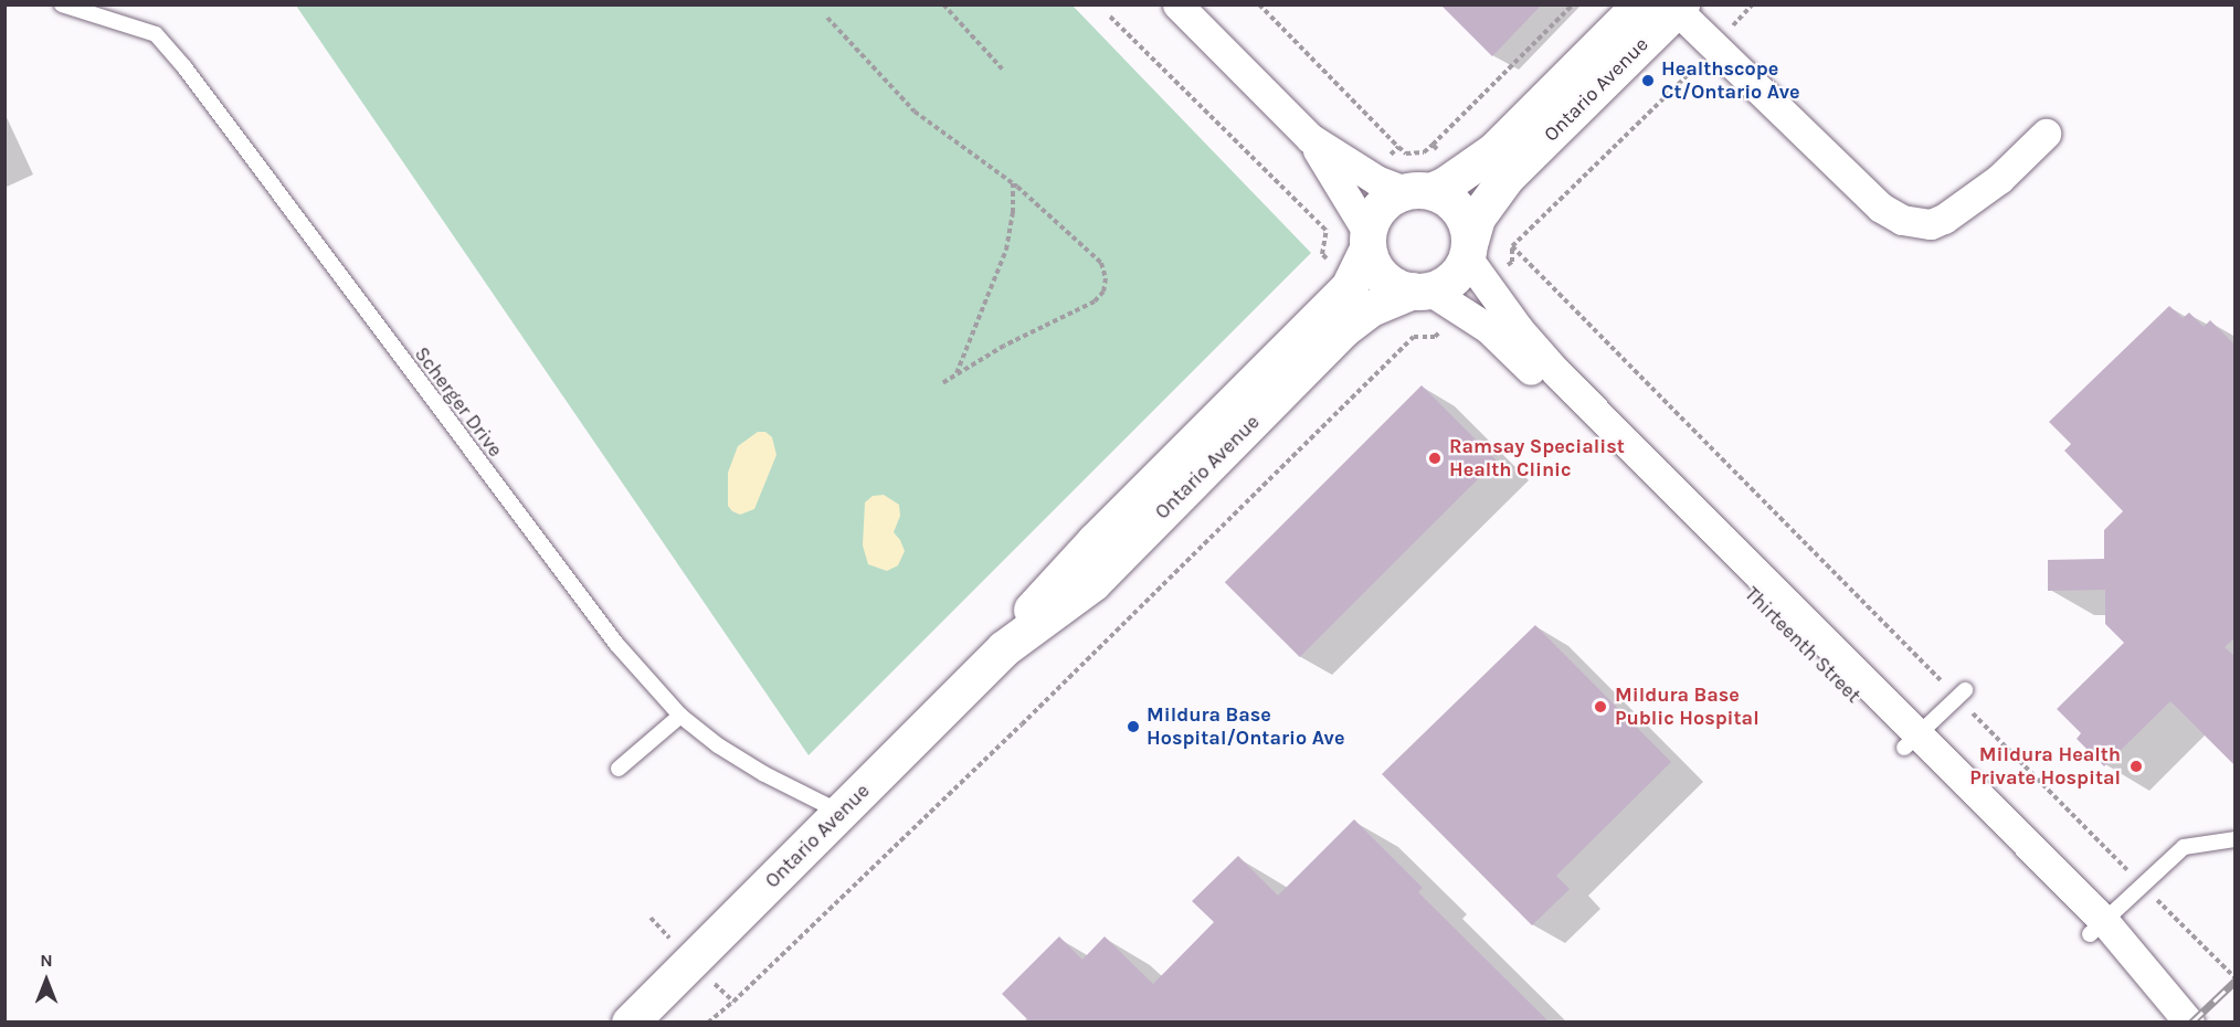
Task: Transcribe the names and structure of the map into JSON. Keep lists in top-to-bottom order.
{
  "streets": {
    "street": ["Ontario Avenue", "Thirteenth Street"],
    "lane": ["Scherger Drive"]
  },
  "crossings": [
    ["Ontario Avenue", "Scherger Drive"],
    ["Ontario Avenue", "Thirteenth Street"]
  ],
  "places": [
    "Healthscope Ct/Ontario Ave",
    "Ramsay Specialist Health Clinic",
    "Mildura Base Public Hospital",
    "Mildura Base Hospital/Ontario Ave",
    "Mildura Health Private Hospital"
  ],
  "north": "top"
}
